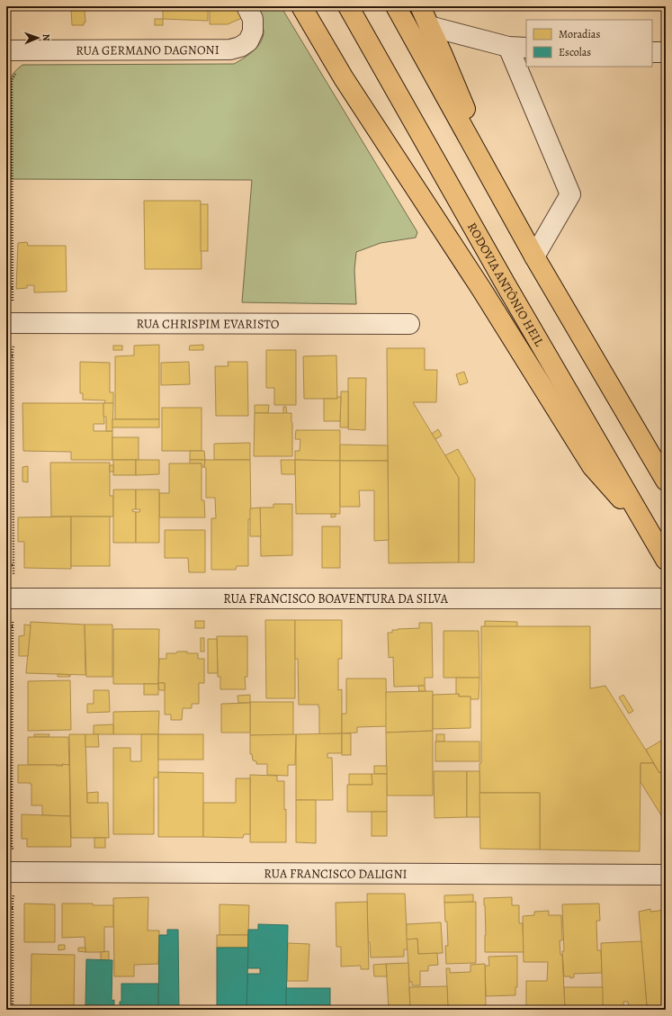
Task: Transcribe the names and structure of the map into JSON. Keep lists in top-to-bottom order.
{
  "streets": {
    "main road": ["RODOVIA ANTÔNIO HEIL"],
    "street": [
      "RUA GERMANO DAGNONI",
      "RUA CHRISPIM EVARISTO",
      "RUA FRANCISCO BOAVENTURA DA SILVA",
      "RUA FRANCISCO DALIGNI"
    ]
  },
  "legend": ["Moradias", "Escolas"],
  "north": "right"
}
